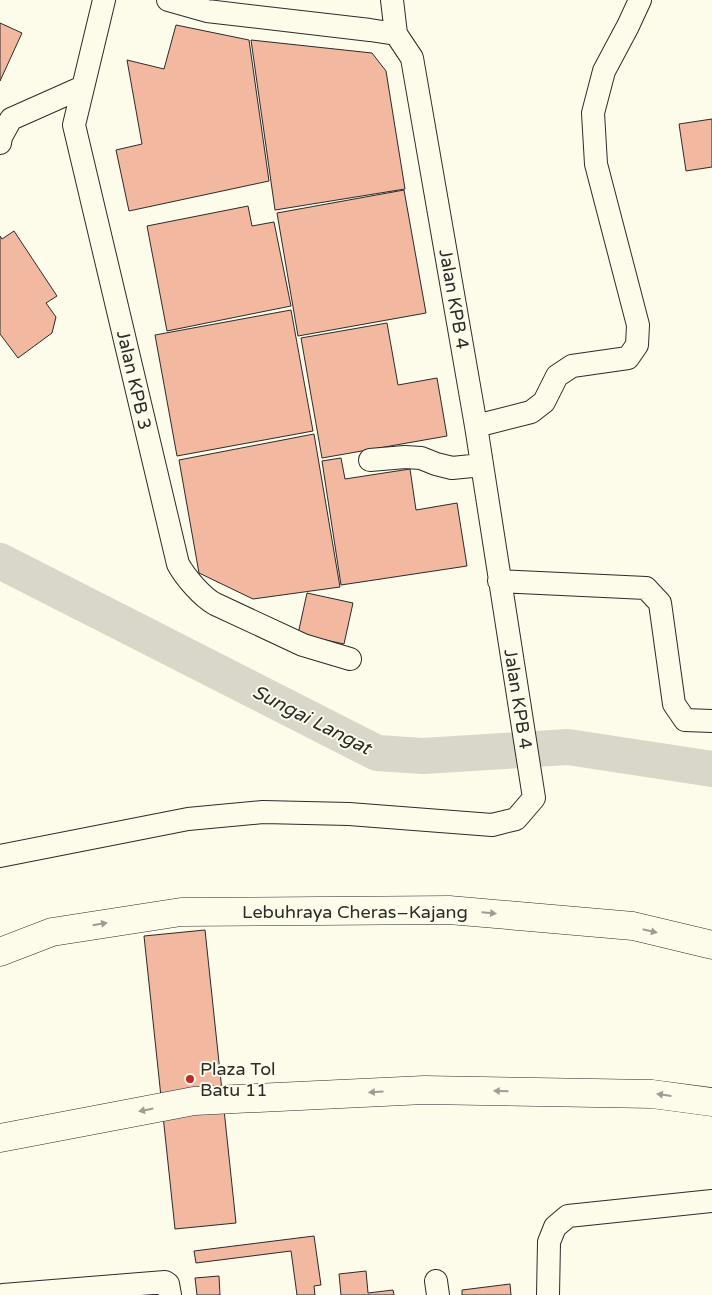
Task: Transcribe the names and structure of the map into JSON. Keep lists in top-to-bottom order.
{
  "streets": {
    "highway": ["Lebuhraya Cheras–Kajang"],
    "street": ["Jalan KPB 4", "Jalan KPB 3"]
  },
  "water": ["Sungai Langat"],
  "places": ["Plaza Tol Batu 11"]
}
